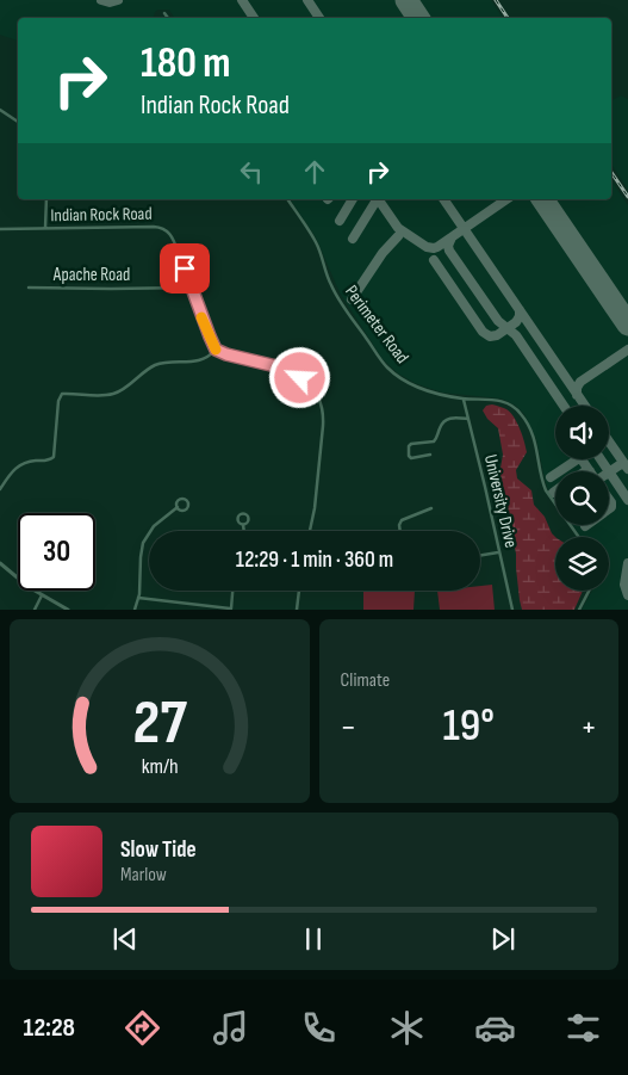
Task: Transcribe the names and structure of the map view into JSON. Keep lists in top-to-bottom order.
{
  "streets": {
    "street": [
      "Indian Rock Road",
      "Apache Road",
      "Perimeter Road",
      "University Drive"
    ]
  },
  "crossings": [
    ["Indian Rock Road", "Apache Road"],
    ["Perimeter Road", "University Drive"]
  ],
  "page": {
    "turn": ["180 m", "Indian Rock Road"],
    "limit": "30",
    "trip": "12:29 · 1 min · 360 m",
    "tile": "Climate",
    "heat": ["−", "19°", "+"],
    "song": ["Slow Tide", "Marlow"],
    "tabs": "12:28",
    "gauge": ["27", "km/h"]
  }
}
